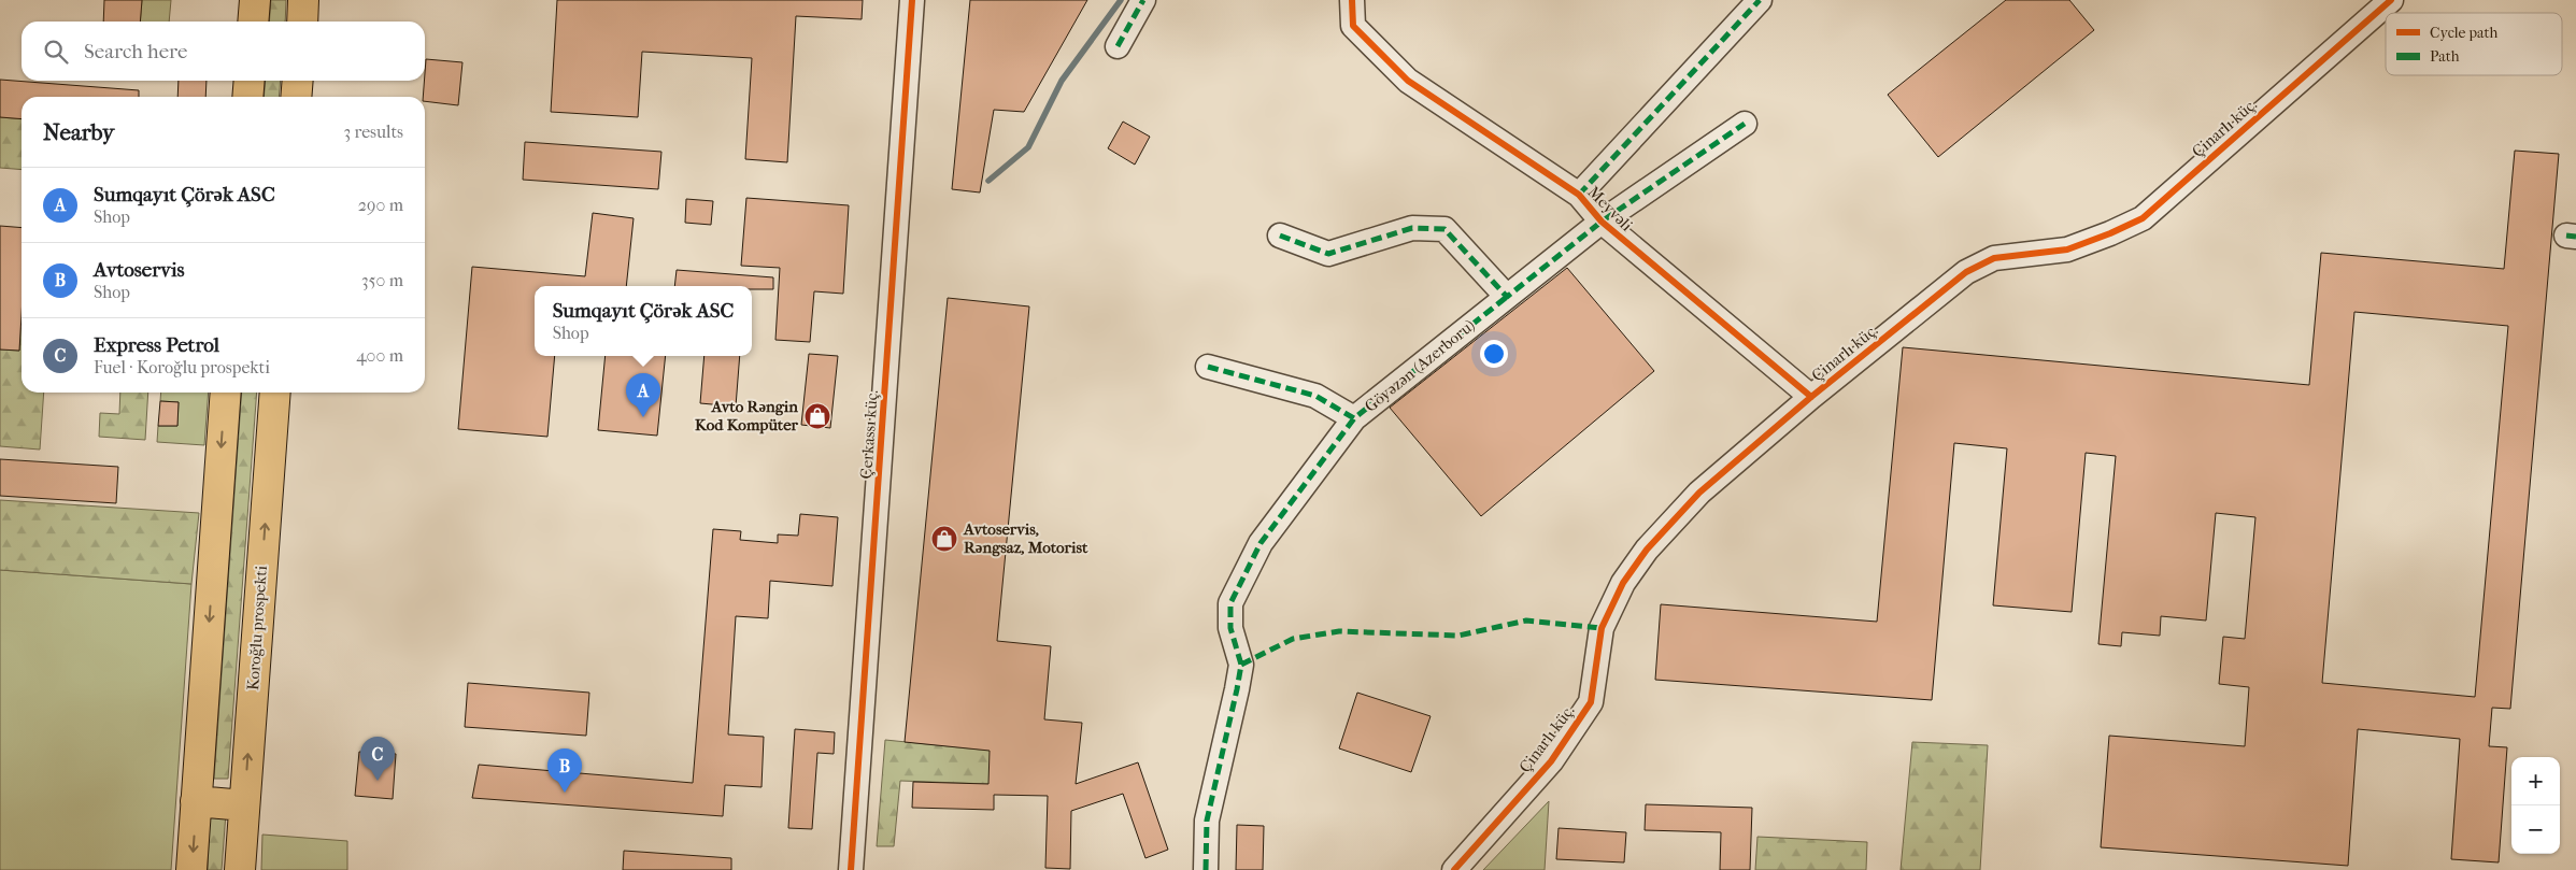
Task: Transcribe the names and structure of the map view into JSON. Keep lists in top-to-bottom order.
{
  "streets": {
    "main road": ["Koroğlu prospekti"],
    "street": [
      "Çinarlı küç.",
      "Meyvəli",
      "Göyəzən (Azerboru)",
      "Çerkassı küç."
    ]
  },
  "crossings": [
    ["Çinarlı küç.", "Meyvəli"],
    ["Meyvəli", "Göyəzən (Azerboru)"]
  ],
  "places": {
    "shop": ["Avto Rəngin Kod Kompüter", "Avtoservis, Rəngsaz, Motorist"]
  },
  "legend": ["Cycle path", "Path"],
  "page": {
    "search": "Search here",
    "heading": ["Nearby", "3 results"],
    "list": [
      {
        "mark": "A",
        "name": "Sumqayıt Çörək ASC",
        "note": "Shop",
        "value": "290 m"
      },
      {
        "mark": "B",
        "name": "Avtoservis",
        "note": "Shop",
        "value": "350 m"
      },
      {
        "mark": "C",
        "name": "Express Petrol",
        "note": "Fuel · Koroğlu prospekti",
        "value": "400 m"
      }
    ],
    "popup": ["Sumqayıt Çörək ASC", "Shop"],
    "pins": ["A", "C", "B"],
    "map_buttons": ["+", "−"]
  }
}
